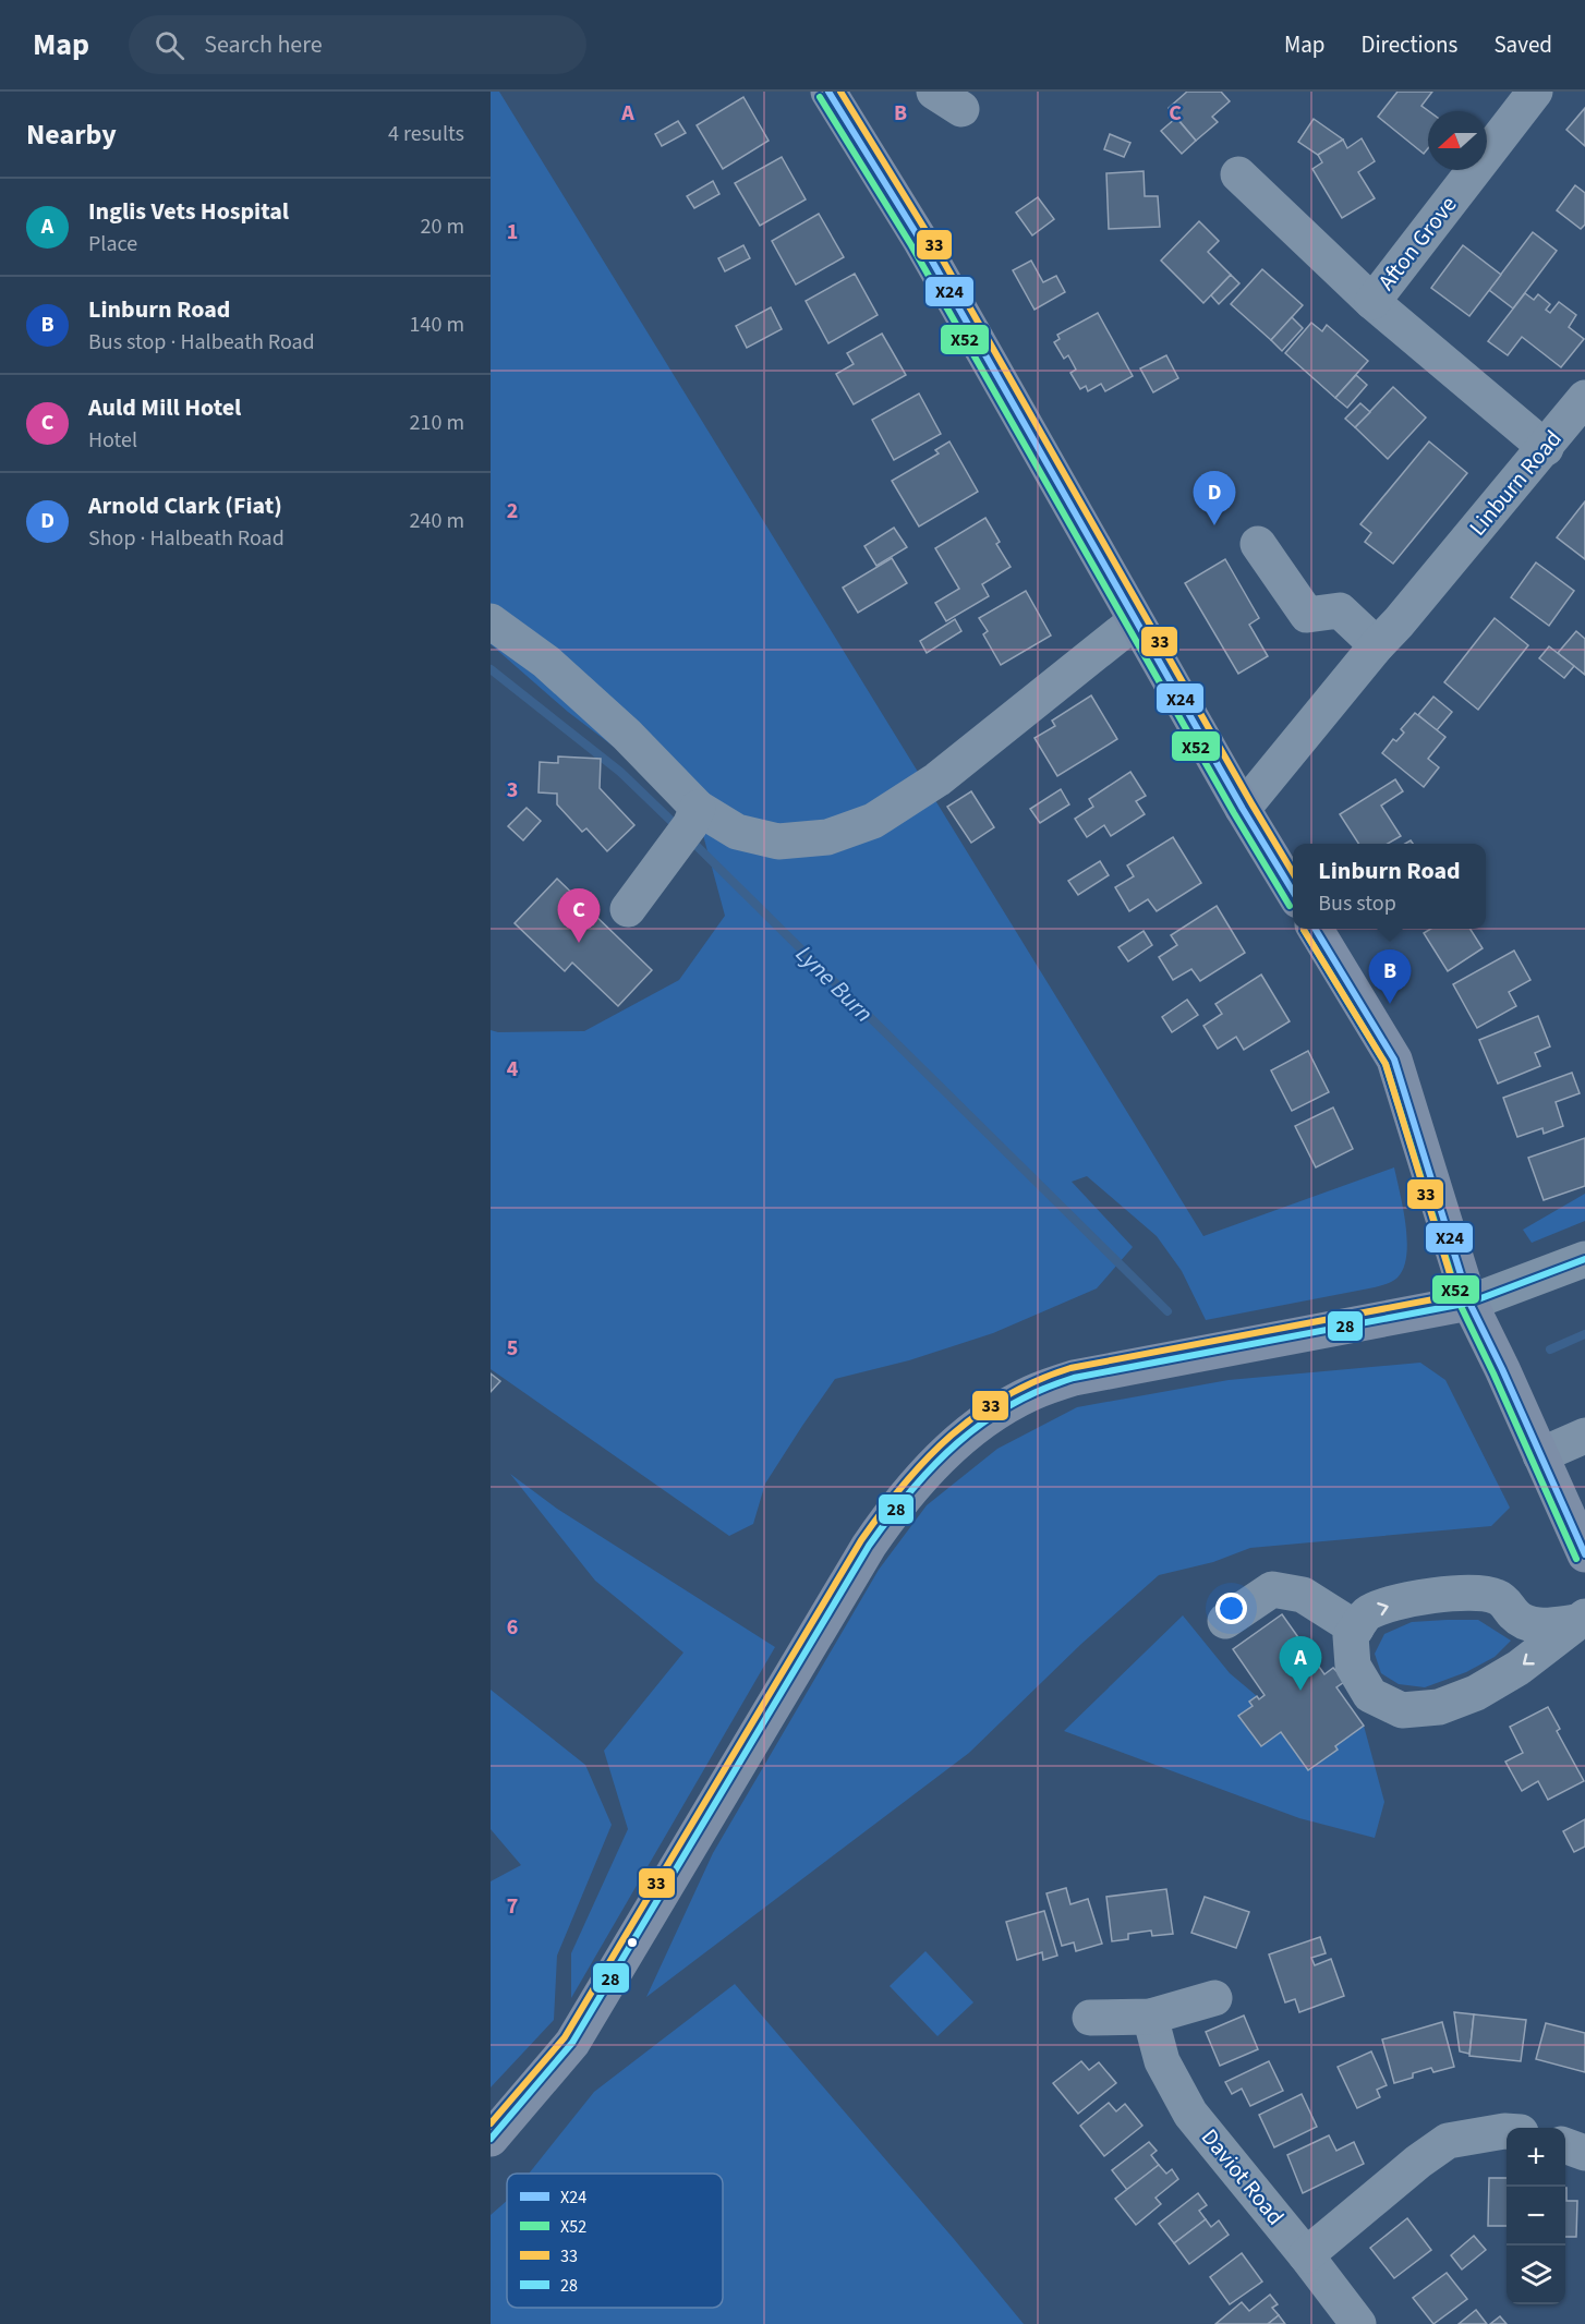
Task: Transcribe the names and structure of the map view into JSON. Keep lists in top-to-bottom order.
{
  "streets": {
    "street": ["Afton Grove", "Linburn Road", "Daviot Road"]
  },
  "crossings": [
    ["Afton Grove", "Linburn Road"]
  ],
  "water": ["Lyne Burn"],
  "lines": [
    "transit line X24",
    "transit line 33",
    "transit line X52",
    "transit line 28"
  ],
  "legend": [
    "X24",
    "X52",
    "33",
    "28"
  ],
  "north": "left",
  "page": {
    "header": "Map",
    "search": "Search here",
    "nav": ["Map", "Directions", "Saved"],
    "heading": ["Nearby", "4 results"],
    "list": [
      {
        "mark": "A",
        "name": "Inglis Vets Hospital",
        "note": "Place",
        "value": "20 m"
      },
      {
        "mark": "B",
        "name": "Linburn Road",
        "note": "Bus stop · Halbeath Road",
        "value": "140 m"
      },
      {
        "mark": "C",
        "name": "Auld Mill Hotel",
        "note": "Hotel",
        "value": "210 m"
      },
      {
        "mark": "D",
        "name": "Arnold Clark (Fiat)",
        "note": "Shop · Halbeath Road",
        "value": "240 m"
      }
    ],
    "pins": [
      "D",
      "C",
      "B",
      "A"
    ],
    "popup": ["Linburn Road", "Bus stop"],
    "map_buttons": ["+", "−"]
  },
  "grid": {
    "columns": ["A", "B", "C"],
    "rows": [
      "1",
      "2",
      "3",
      "4",
      "5",
      "6",
      "7"
    ]
  }
}
